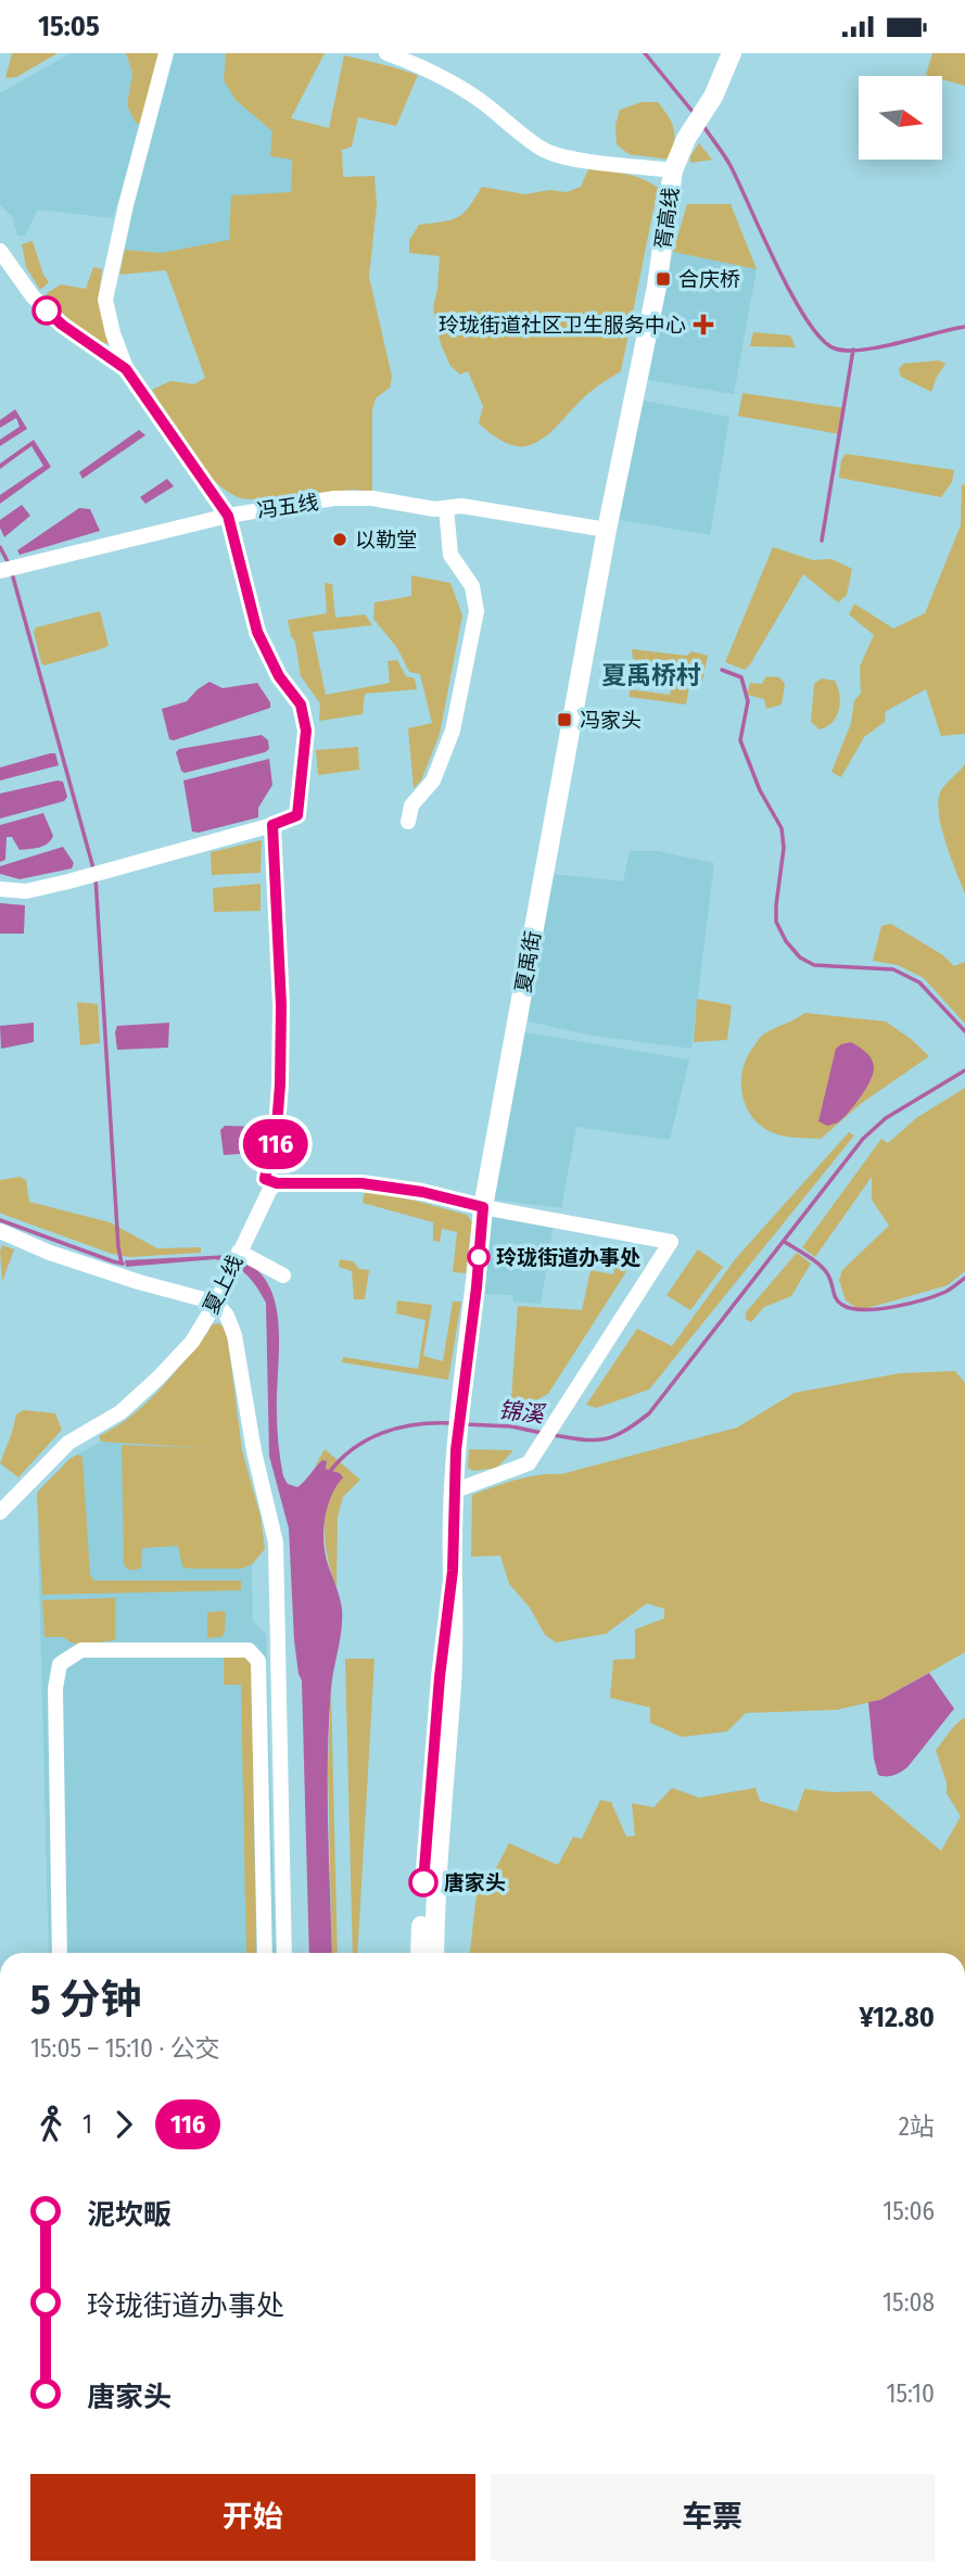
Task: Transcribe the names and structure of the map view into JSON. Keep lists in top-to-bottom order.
{
  "streets": {
    "main road": ["胥高线", "夏禹街"],
    "street": ["冯五线", "夏上线"]
  },
  "crossings": [
    ["胥高线", "冯五线"],
    ["胥高线", "夏禹街"],
    ["冯五线", "夏禹街"]
  ],
  "districts": ["夏禹桥村"],
  "water": ["锦溪"],
  "places": {
    "transit": ["合庆桥", "冯家头"],
    "health": ["玲珑街道社区卫生服务中心"],
    "other": ["以勒堂", "玲珑街道办事处", "唐家头"]
  },
  "lines": ["bus line 116"],
  "north": "right",
  "page": {
    "status": "15:05",
    "on_map": "116",
    "heading": ["5 分钟", "15:05 – 15:10 · 公交", "¥12.80"],
    "legs": ["1", "116", "2站"],
    "list": [
      {
        "name": "泥坎畈",
        "value": "15:06"
      },
      {
        "name": "玲珑街道办事处",
        "value": "15:08"
      },
      {
        "name": "唐家头",
        "value": "15:10"
      }
    ],
    "buttons": ["开始", "车票"]
  }
}
